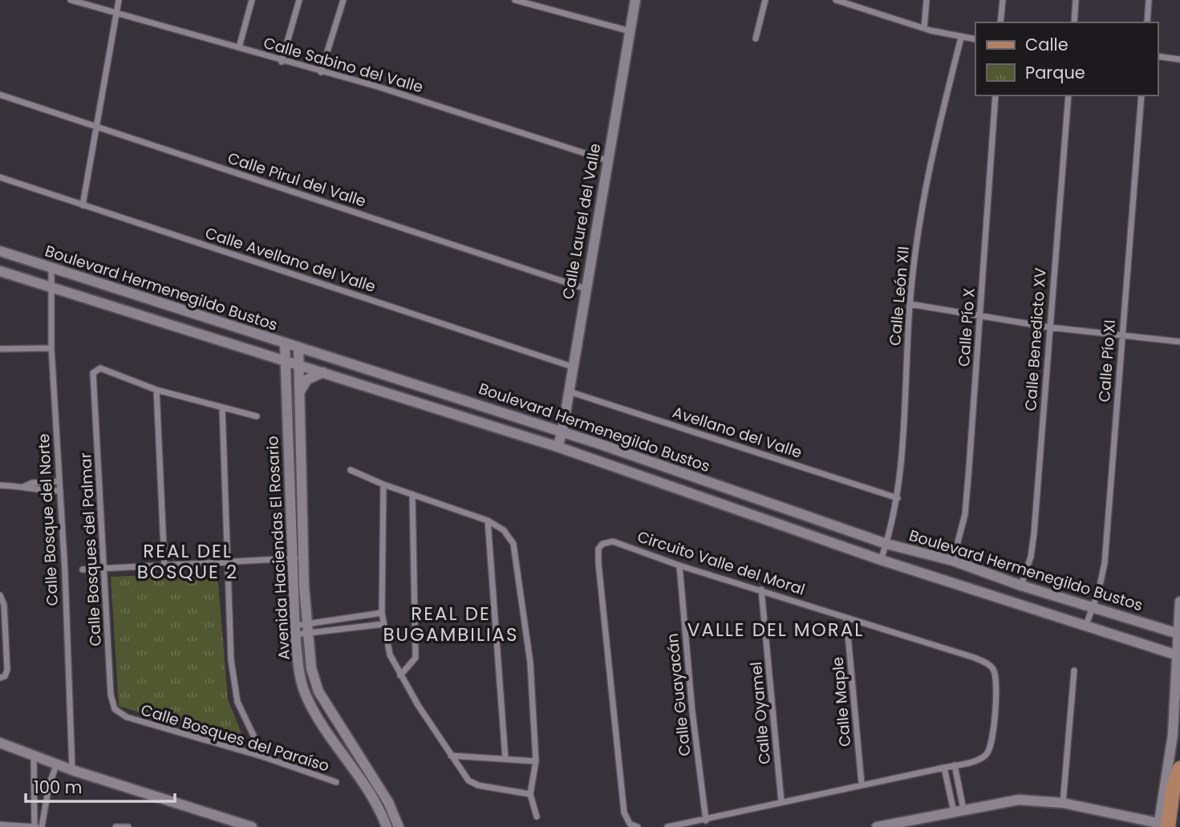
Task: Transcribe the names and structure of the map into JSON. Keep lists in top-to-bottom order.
{
  "streets": {
    "street": [
      "Calle Sabino del Valle",
      "Calle Pirul del Valle",
      "Calle Laurel del Valle",
      "Calle Avellano del Valle",
      "Boulevard Hermenegildo Bustos",
      "Calle León XII",
      "Calle Pío X",
      "Calle Benedicto XV",
      "Calle Pío XI",
      "Avellano del Valle",
      "Calle Bosque del Norte",
      "Avenida Haciendas El Rosario",
      "Calle Bosques del Palmar",
      "Circuito Valle del Moral",
      "Calle Guayacán",
      "Calle Maple",
      "Calle Oyamel",
      "Calle Bosques del Paraíso"
    ]
  },
  "crossings": [
    ["Calle Sabino del Valle", "Calle Laurel del Valle"],
    ["Calle Pirul del Valle", "Calle Laurel del Valle"],
    ["Calle Laurel del Valle", "Calle Avellano del Valle"],
    ["Calle Laurel del Valle", "Boulevard Hermenegildo Bustos"],
    ["Calle Laurel del Valle", "Avellano del Valle"],
    ["Boulevard Hermenegildo Bustos", "Calle León XII"],
    ["Boulevard Hermenegildo Bustos", "Calle Pío X"],
    ["Boulevard Hermenegildo Bustos", "Calle Benedicto XV"],
    ["Boulevard Hermenegildo Bustos", "Calle Pío XI"],
    ["Boulevard Hermenegildo Bustos", "Calle Bosque del Norte"],
    ["Boulevard Hermenegildo Bustos", "Avenida Haciendas El Rosario"],
    ["Calle León XII", "Avellano del Valle"],
    ["Calle Bosques del Palmar", "Calle Bosques del Paraíso"],
    ["Circuito Valle del Moral", "Calle Guayacán"],
    ["Circuito Valle del Moral", "Calle Maple"],
    ["Circuito Valle del Moral", "Calle Oyamel"]
  ],
  "districts": ["REAL DEL BOSQUE 2", "REAL DE BUGAMBILIAS", "VALLE DEL MORAL"],
  "legend": ["Calle", "Parque"],
  "scale_bar": "100 m"
}
